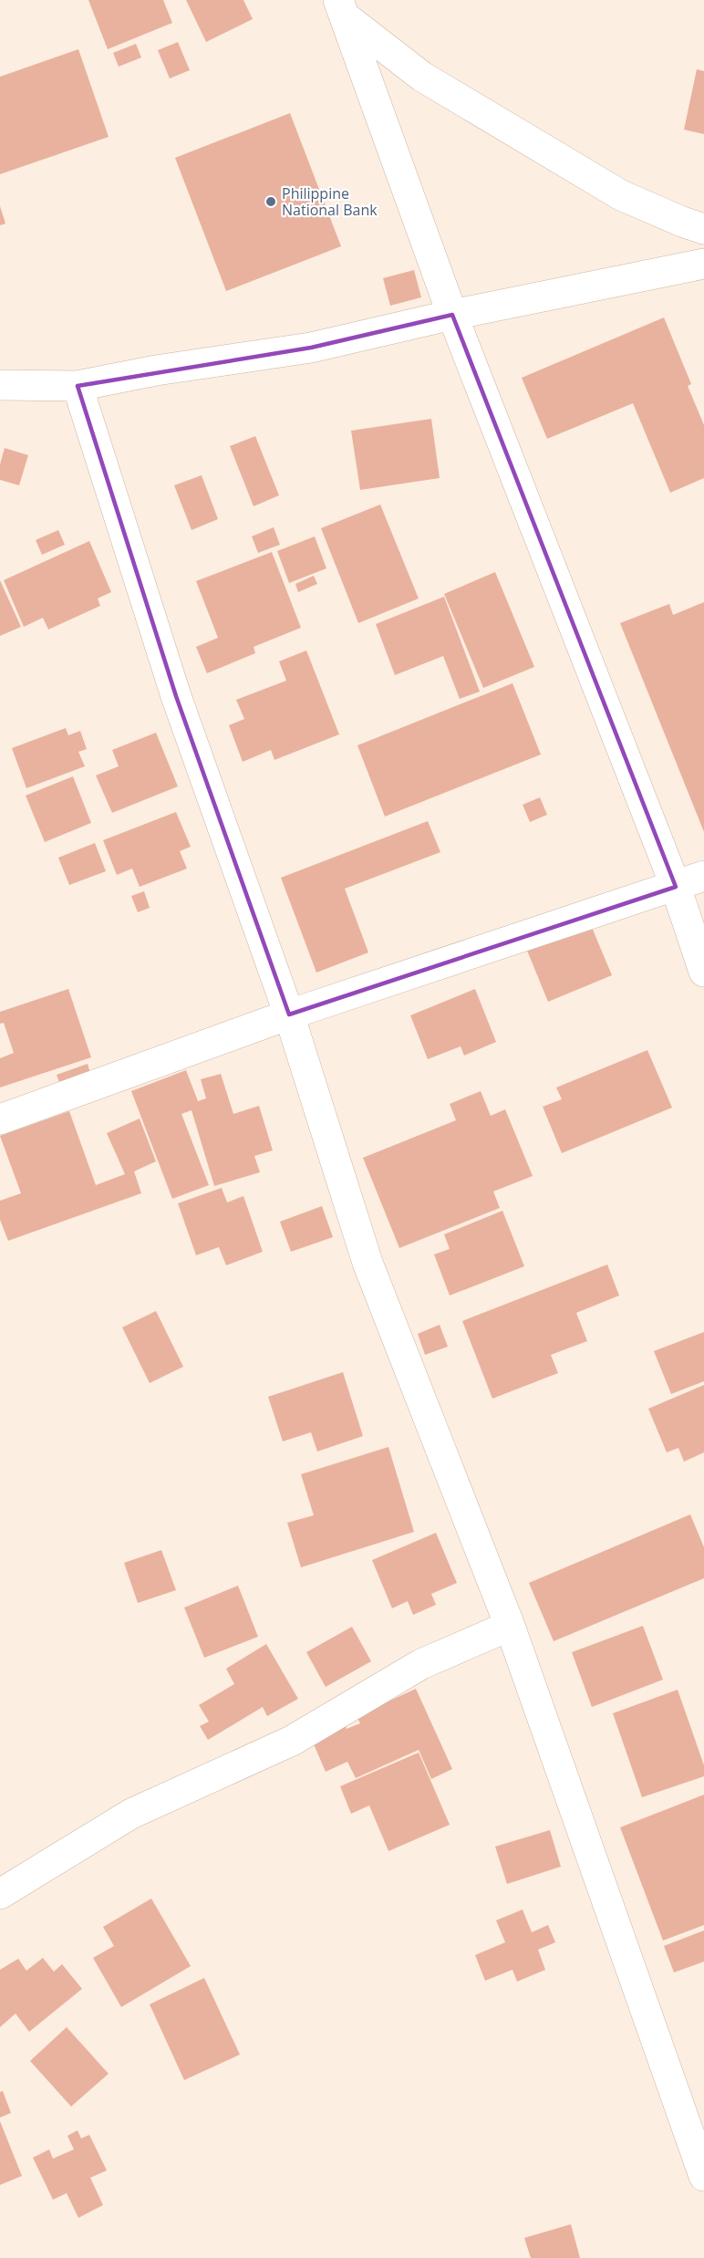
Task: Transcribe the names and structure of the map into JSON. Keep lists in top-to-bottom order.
{
  "places": ["Philippine National Bank"]
}
